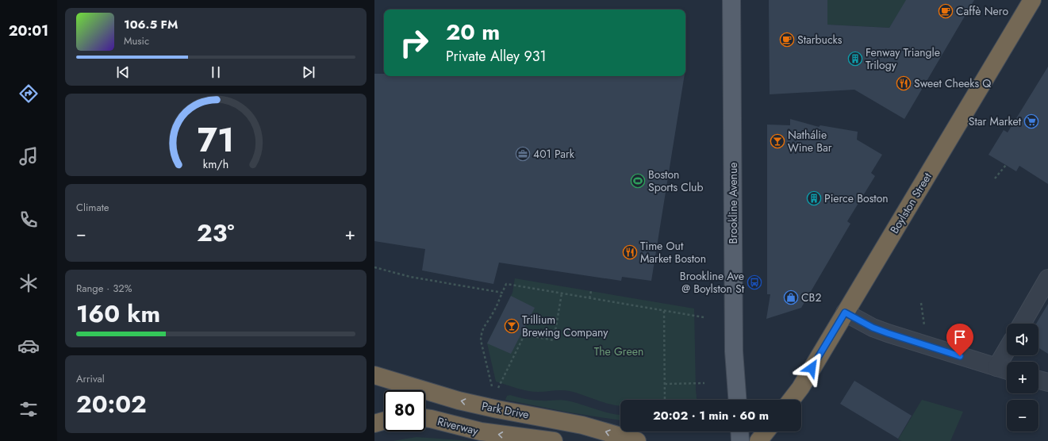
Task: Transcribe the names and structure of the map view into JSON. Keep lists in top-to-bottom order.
{
  "streets": {
    "highway": ["Boylston Street", "Park Drive", "Riverway"],
    "main road": ["Brookline Avenue"]
  },
  "one_way": ["Park Drive", "Riverway"],
  "parks": ["The Green"],
  "places": {
    "cafe": ["Caffè Nero", "Starbucks"],
    "building": ["Fenway Triangle Trilogy", "Pierce Boston"],
    "restaurant": ["Sweet Cheeks Q", "Time Out Market Boston"],
    "supermarket": ["Star Market"],
    "bar": ["Nathálie Wine Bar", "Trillium Brewing Company"],
    "office": ["401 Park"],
    "sports": ["Boston Sports Club"],
    "bus stop": ["Brookline Ave @ Boylston St"],
    "shop": ["CB2"]
  },
  "page": {
    "tabs": "20:01",
    "turn": ["20 m", "Private Alley 931"],
    "song": ["106.5 FM", "Music"],
    "tile": [
      "Climate",
      ["Range · 32%", "160 km"],
      ["Arrival", "20:02"]
    ],
    "heat": ["−", "23°", "+"],
    "map_buttons": ["+", "−"],
    "limit": "80",
    "trip": "20:02 · 1 min · 60 m",
    "gauge": ["71", "km/h"]
  }
}
